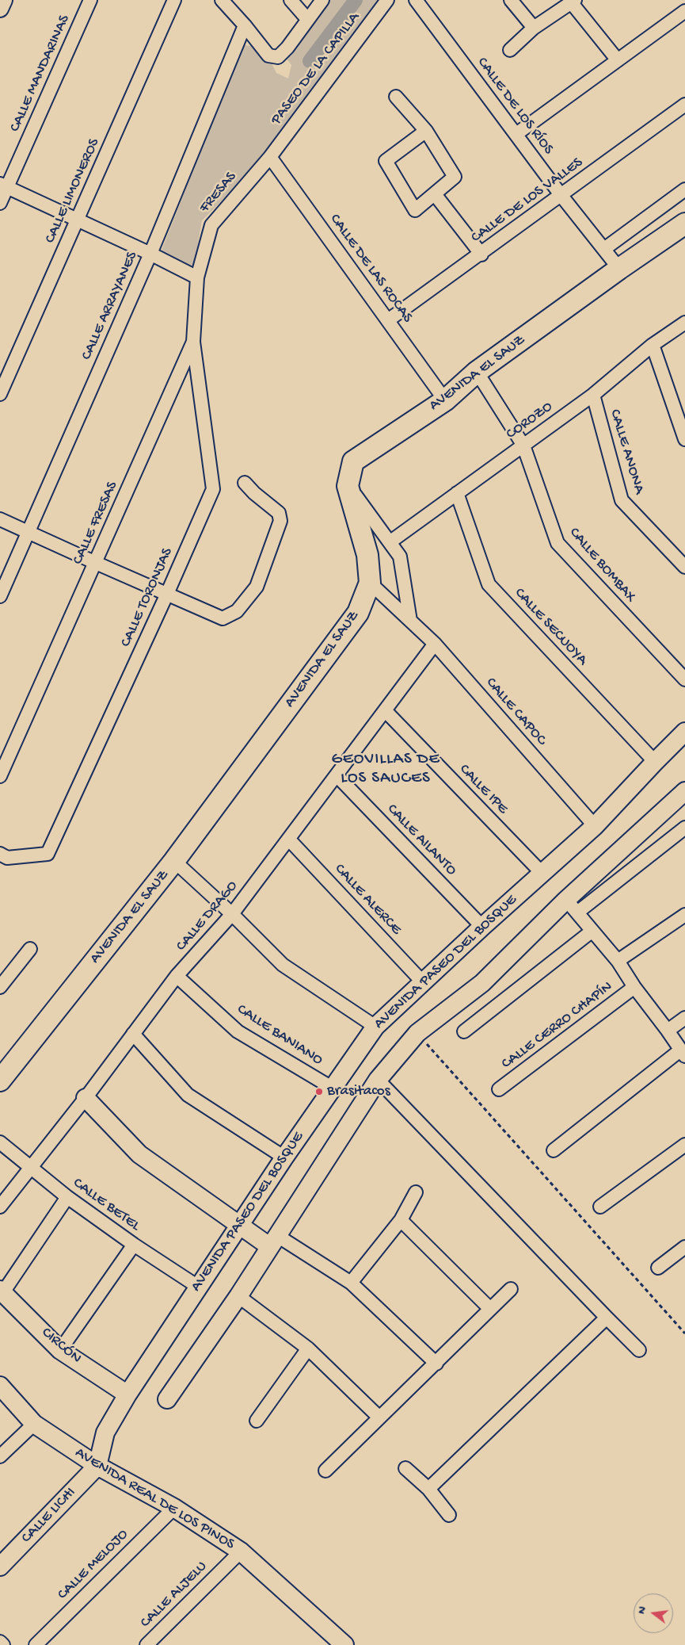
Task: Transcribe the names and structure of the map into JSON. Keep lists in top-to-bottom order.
{
  "streets": {
    "main road": [
      "AVENIDA EL SAUZ",
      "AVENIDA PASEO DEL BOSQUE",
      "CIRCÓN",
      "AVENIDA REAL DE LOS PINOS",
      "CALLE LICHI"
    ],
    "street": [
      "PASEO DE LA CAPILLA",
      "CALLE MANDARINAS",
      "CALLE DE LOS RÍOS",
      "CALLE LIMONEROS",
      "FRESAS",
      "CALLE DE LOS VALLES",
      "CALLE DE LAS ROCAS",
      "CALLE ARRAYANES",
      "COROZO",
      "CALLE ANONA",
      "CALLE FRESAS",
      "CALLE BOMBAX",
      "CALLE TORONJAS",
      "CALLE SECUOYA",
      "CALLE CAPOC",
      "CALLE IPE",
      "CALLE AILANTO",
      "CALLE ALERCE",
      "CALLE DRAGO",
      "CALLE CERRO CHAPÍN",
      "CALLE BANIANO",
      "CALLE BETEL",
      "CALLE MELOJO",
      "CALLE ALJELU"
    ]
  },
  "crossings": [
    ["PASEO DE LA CAPILLA", "FRESAS"],
    ["PASEO DE LA CAPILLA", "CALLE DE LAS ROCAS"],
    ["CALLE DE LOS RÍOS", "CALLE DE LOS VALLES"],
    ["CALLE DE LOS RÍOS", "AVENIDA EL SAUZ"],
    ["FRESAS", "CALLE DE LAS ROCAS"],
    ["FRESAS", "CALLE FRESAS"],
    ["CALLE DE LOS VALLES", "CALLE DE LAS ROCAS"],
    ["CALLE DE LAS ROCAS", "AVENIDA EL SAUZ"],
    ["AVENIDA EL SAUZ", "CALLE BOMBAX"],
    ["AVENIDA EL SAUZ", "CALLE CAPOC"],
    ["COROZO", "CALLE ANONA"],
    ["COROZO", "CALLE BOMBAX"],
    ["COROZO", "CALLE SECUOYA"],
    ["CALLE FRESAS", "CALLE TORONJAS"],
    ["CALLE SECUOYA", "AVENIDA PASEO DEL BOSQUE"],
    ["CALLE CAPOC", "CALLE DRAGO"],
    ["CALLE CAPOC", "AVENIDA PASEO DEL BOSQUE"],
    ["CALLE IPE", "CALLE DRAGO"],
    ["CALLE IPE", "AVENIDA PASEO DEL BOSQUE"],
    ["CALLE AILANTO", "CALLE DRAGO"],
    ["CALLE AILANTO", "AVENIDA PASEO DEL BOSQUE"],
    ["CALLE ALERCE", "CALLE DRAGO"],
    ["CALLE ALERCE", "AVENIDA PASEO DEL BOSQUE"],
    ["CALLE DRAGO", "CALLE BANIANO"],
    ["CALLE DRAGO", "CALLE BETEL"],
    ["AVENIDA PASEO DEL BOSQUE", "CALLE BANIANO"],
    ["AVENIDA PASEO DEL BOSQUE", "CALLE BETEL"],
    ["AVENIDA PASEO DEL BOSQUE", "CIRCÓN"],
    ["AVENIDA PASEO DEL BOSQUE", "AVENIDA REAL DE LOS PINOS"],
    ["AVENIDA PASEO DEL BOSQUE", "CALLE LICHI"],
    ["AVENIDA REAL DE LOS PINOS", "CALLE LICHI"],
    ["AVENIDA REAL DE LOS PINOS", "CALLE MELOJO"],
    ["AVENIDA REAL DE LOS PINOS", "CALLE ALJELU"]
  ],
  "districts": ["GEOVILLAS DE LOS SAUCES"],
  "places": ["Brasitacos"],
  "north": "left"
}
